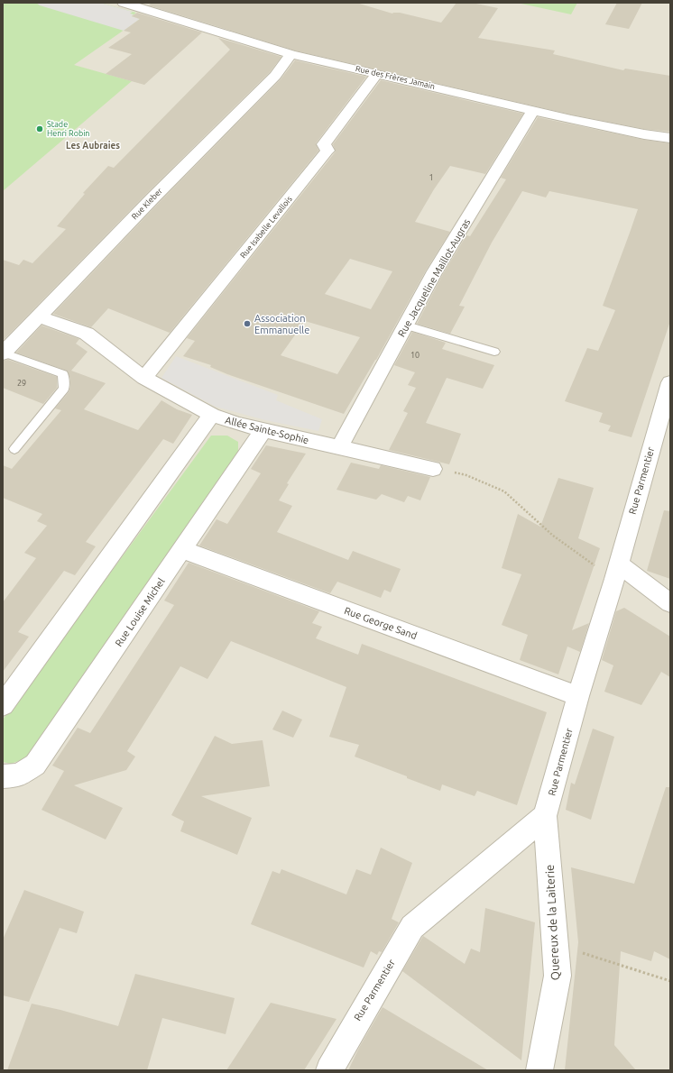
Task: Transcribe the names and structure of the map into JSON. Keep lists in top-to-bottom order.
{
  "streets": {
    "street": [
      "Rue des Frères Jamain",
      "Rue Kleber",
      "Rue Isabelle Levallois",
      "Rue Jacqueline Maillot-Augras",
      "Allée Sainte-Sophie",
      "Rue Parmentier",
      "Rue Louise Michel",
      "Rue George Sand",
      "Quereux de la Laiterie"
    ]
  },
  "crossings": [
    ["Rue des Frères Jamain", "Rue Kleber"],
    ["Rue des Frères Jamain", "Rue Isabelle Levallois"],
    ["Rue des Frères Jamain", "Rue Jacqueline Maillot-Augras"],
    ["Rue Kleber", "Allée Sainte-Sophie"],
    ["Rue Isabelle Levallois", "Allée Sainte-Sophie"],
    ["Rue Jacqueline Maillot-Augras", "Allée Sainte-Sophie"],
    ["Allée Sainte-Sophie", "Rue Louise Michel"],
    ["Rue Parmentier", "Rue George Sand"],
    ["Rue Parmentier", "Quereux de la Laiterie"],
    ["Rue Louise Michel", "Rue George Sand"]
  ],
  "districts": ["Les Aubraies"],
  "places": ["Stade Henri Robin", "Association Emmanuelle"],
  "house_numbers": ["1", "10", "29"]
}
